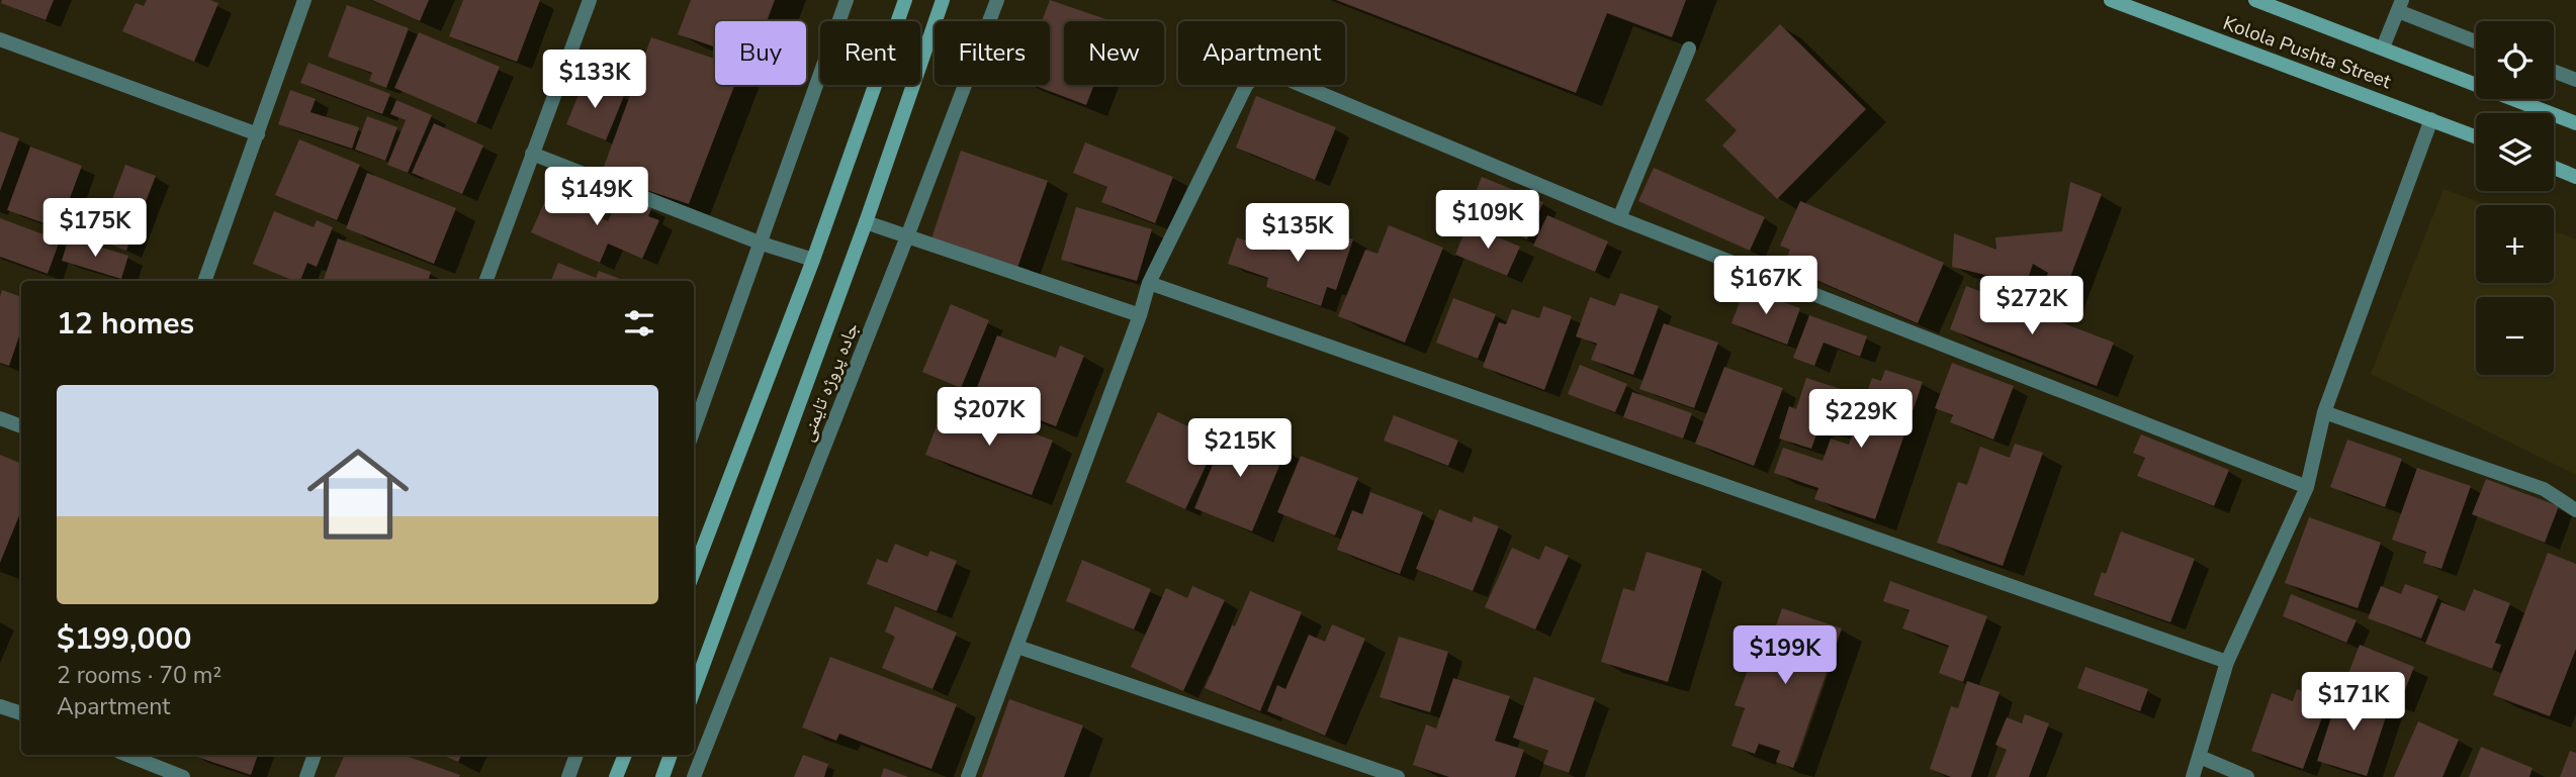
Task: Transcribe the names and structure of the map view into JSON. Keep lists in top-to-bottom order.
{
  "streets": {
    "main road": ["Kolola Pushta Street", "جاده پروژه تایمنی"]
  },
  "page": {
    "map_buttons": ["+", "−"],
    "chip": [
      "Buy",
      "Rent",
      "Filters",
      "New",
      "Apartment"
    ],
    "price": [
      "$133K",
      "$149K",
      "$109K",
      "$175K",
      "$135K",
      "$167K",
      "$272K",
      "$207K",
      "$229K",
      "$215K",
      "$199K",
      "$171K"
    ],
    "heading": "12 homes",
    "list": [
      {
        "name": "$199,000",
        "note": "2 rooms · 70 m² · Apartment"
      }
    ]
  }
}
